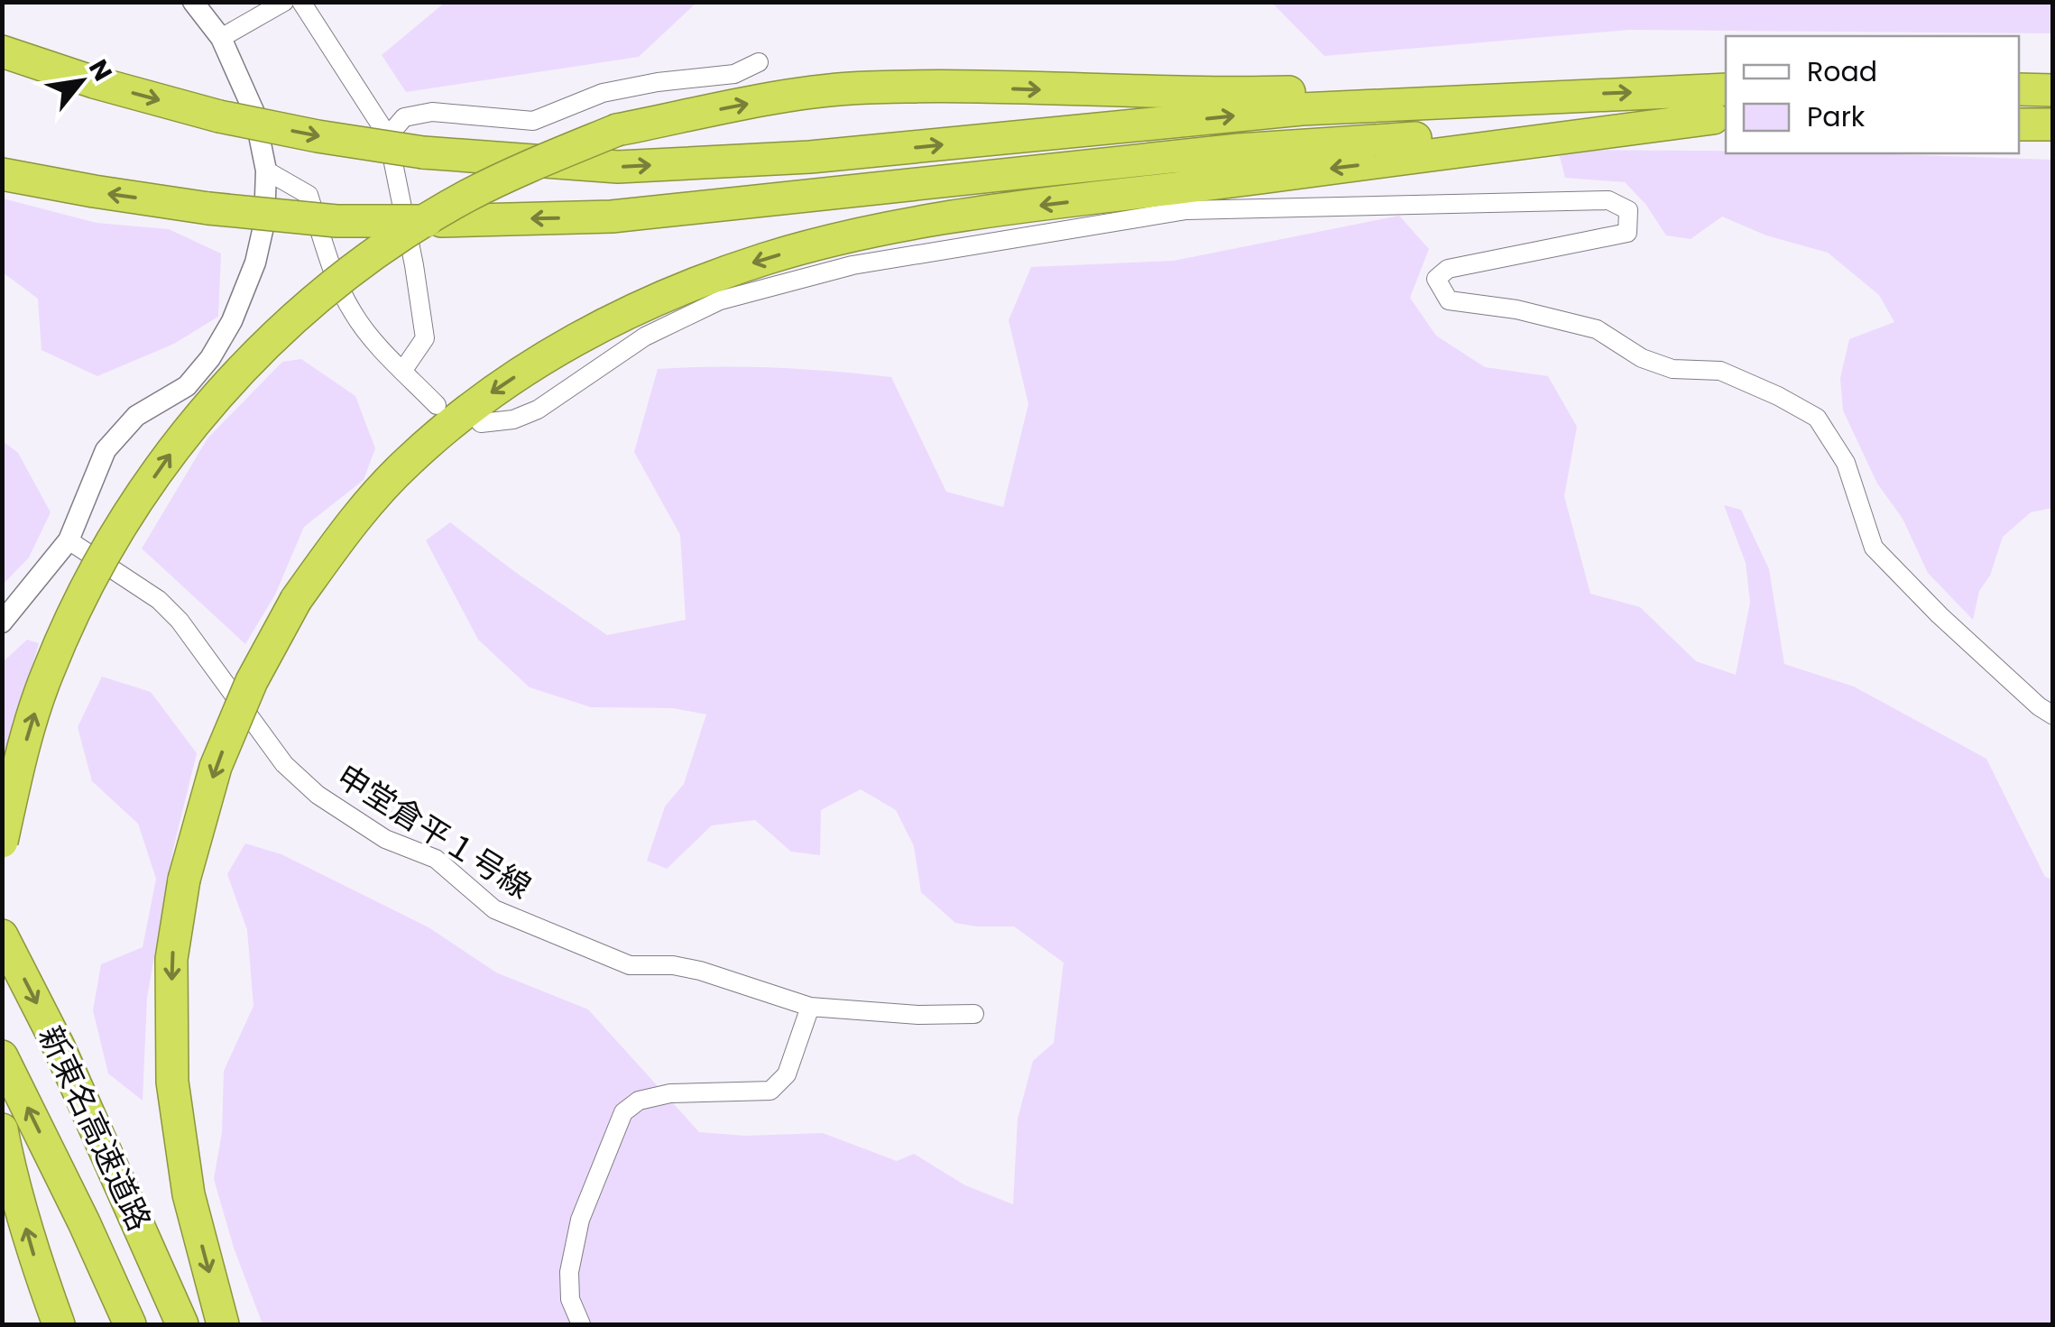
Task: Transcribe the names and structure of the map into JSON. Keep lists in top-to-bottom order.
{
  "streets": {
    "highway": ["新東名高速道路"],
    "street": ["申堂倉平１号線"]
  },
  "legend": ["Road", "Park"],
  "north": "top right"
}
